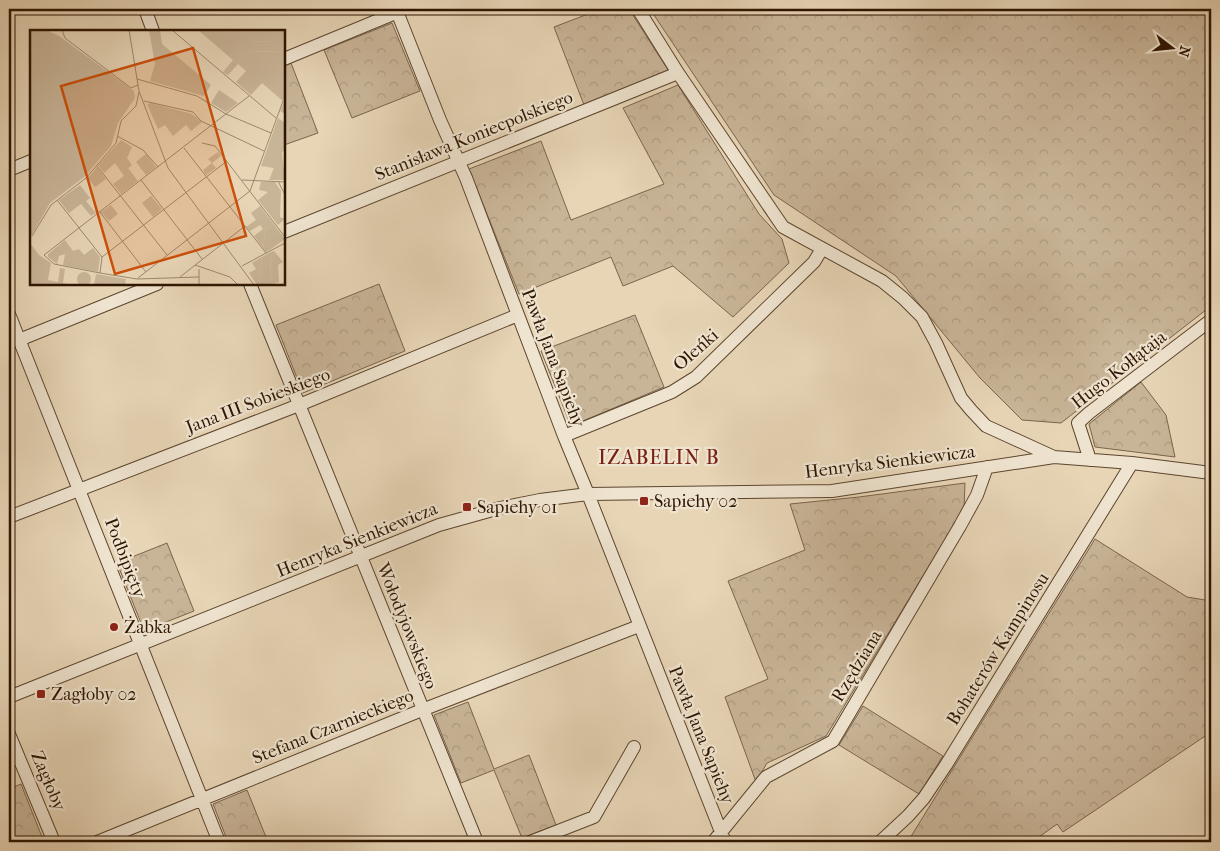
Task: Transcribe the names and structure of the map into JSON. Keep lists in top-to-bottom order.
{
  "streets": {
    "street": [
      "Stanisława Koniecpolskiego",
      "Oleńki",
      "Pawła Jana Sapiehy",
      "Hugo Kołłątaja",
      "Jana III Sobieskiego",
      "Henryka Sienkiewicza",
      "Podbipięty",
      "Wołodyjowskiego",
      "Bohaterów Kampinosu",
      "Rzędziana",
      "Stefana Czarnieckiego",
      "Zagłoby"
    ]
  },
  "crossings": [
    ["Stanisława Koniecpolskiego", "Pawła Jana Sapiehy"],
    ["Oleńki", "Pawła Jana Sapiehy"],
    ["Pawła Jana Sapiehy", "Jana III Sobieskiego"],
    ["Pawła Jana Sapiehy", "Henryka Sienkiewicza"],
    ["Pawła Jana Sapiehy", "Rzędziana"],
    ["Pawła Jana Sapiehy", "Stefana Czarnieckiego"],
    ["Hugo Kołłątaja", "Henryka Sienkiewicza"],
    ["Jana III Sobieskiego", "Podbipięty"],
    ["Jana III Sobieskiego", "Wołodyjowskiego"],
    ["Henryka Sienkiewicza", "Podbipięty"],
    ["Henryka Sienkiewicza", "Wołodyjowskiego"],
    ["Henryka Sienkiewicza", "Bohaterów Kampinosu"],
    ["Henryka Sienkiewicza", "Rzędziana"],
    ["Podbipięty", "Stefana Czarnieckiego"],
    ["Wołodyjowskiego", "Stefana Czarnieckiego"]
  ],
  "districts": ["IZABELIN B"],
  "places": {
    "transit": ["Sapiehy 02", "Sapiehy 01", "Zagłoby 02"],
    "other": ["Żabka"]
  },
  "north": "right"
}
